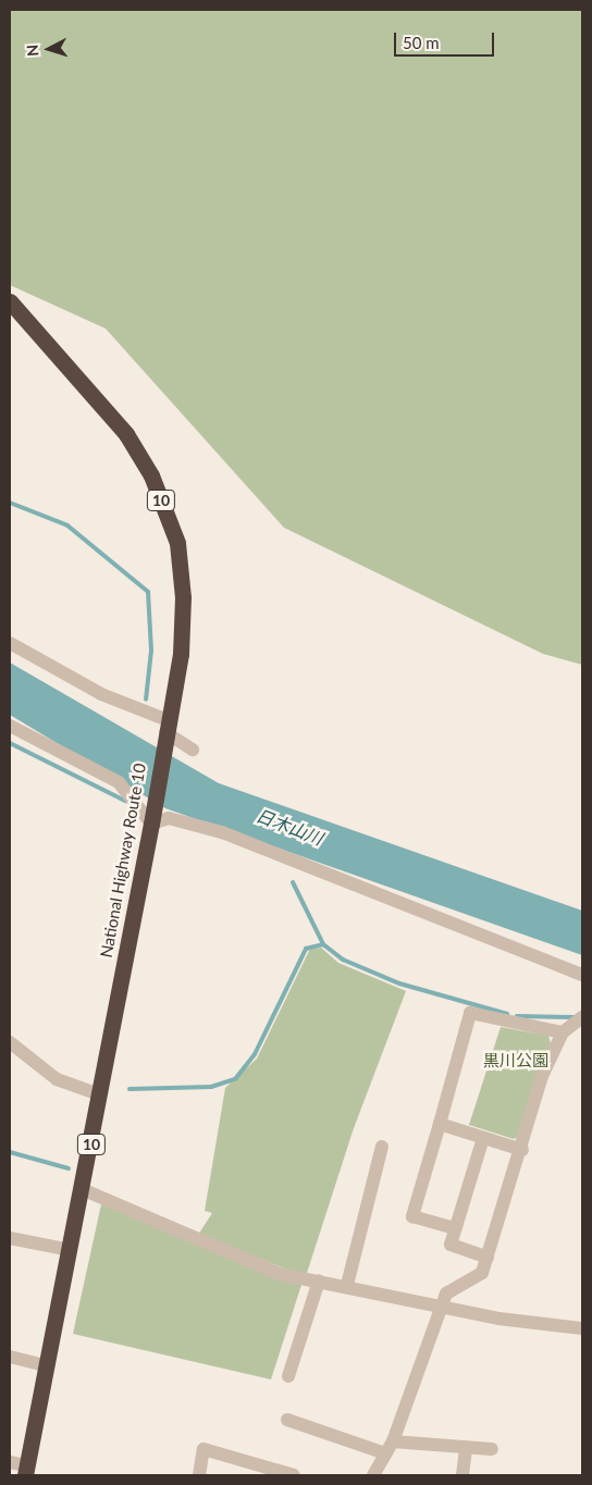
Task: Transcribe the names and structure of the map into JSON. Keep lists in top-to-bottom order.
{
  "streets": {
    "highway": ["10", "National Highway Route 10"]
  },
  "water": ["日木山川"],
  "parks": ["黒川公園"],
  "scale_bar": "50 m",
  "north": "left"
}
